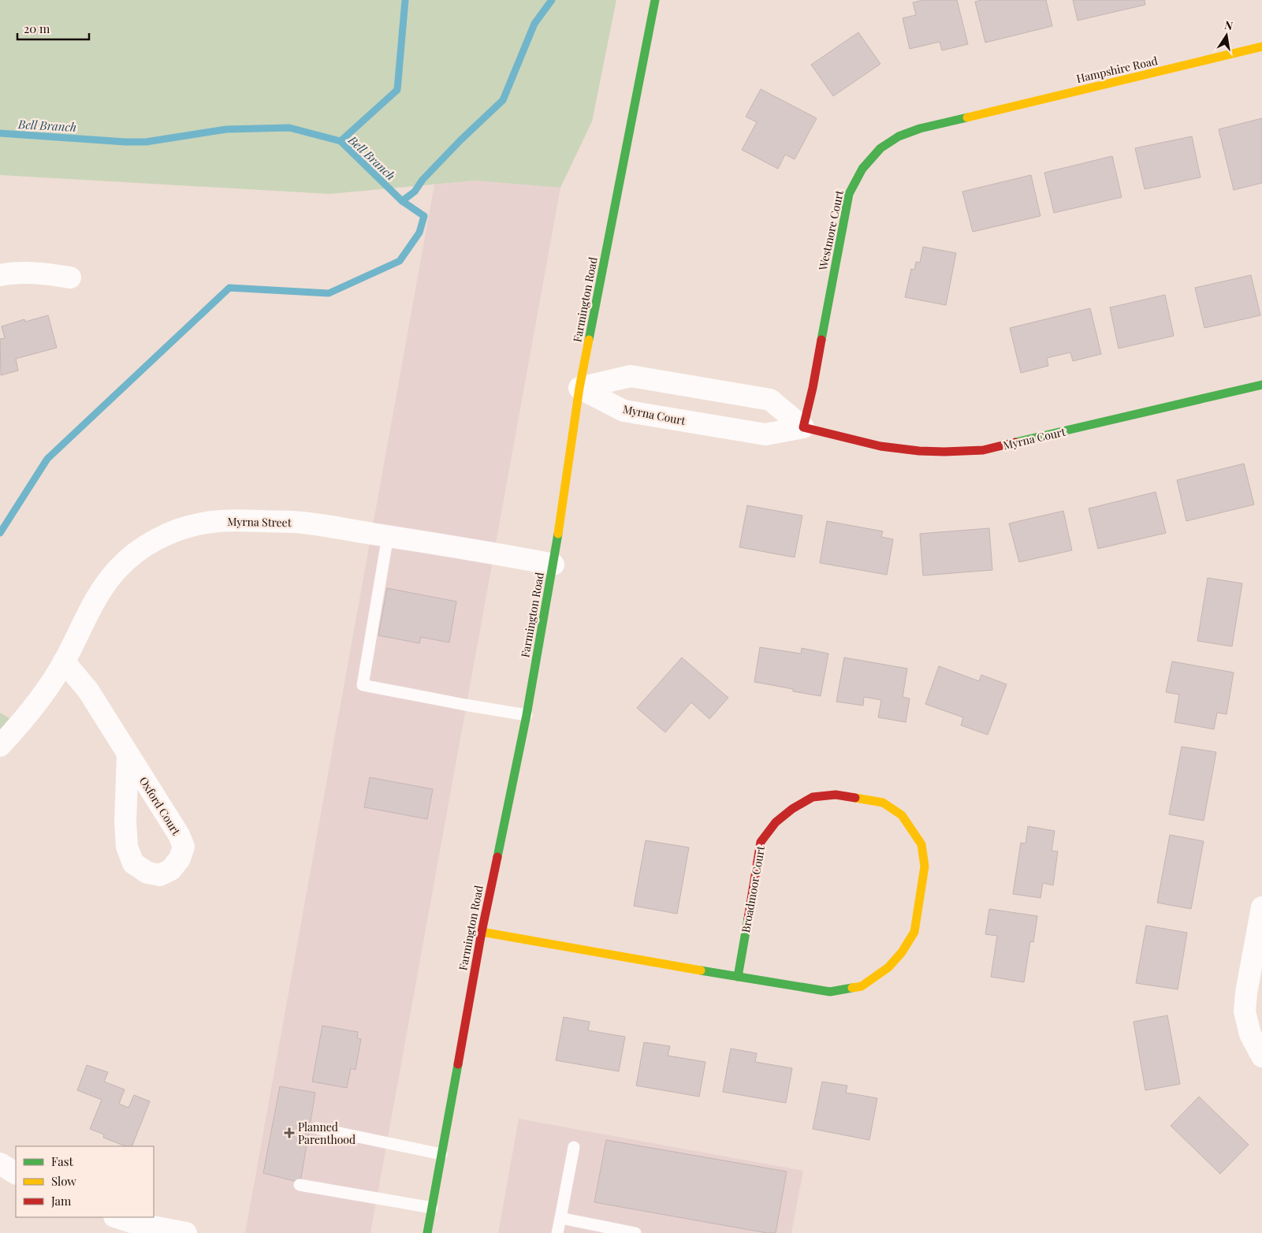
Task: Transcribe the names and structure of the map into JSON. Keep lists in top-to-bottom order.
{
  "streets": {
    "street": [
      "Hampshire Road",
      "Westmore Court",
      "Farmington Road",
      "Myrna Court",
      "Myrna Street",
      "Oxford Court",
      "Broadmoor Court"
    ]
  },
  "crossings": [
    ["Hampshire Road", "Westmore Court"],
    ["Westmore Court", "Myrna Court"],
    ["Farmington Road", "Myrna Court"],
    ["Farmington Road", "Myrna Street"],
    ["Farmington Road", "Broadmoor Court"],
    ["Myrna Street", "Oxford Court"]
  ],
  "water": ["Bell Branch"],
  "places": {
    "health": ["Planned Parenthood"]
  },
  "legend": ["Fast", "Slow", "Jam"],
  "scale_bar": "20 m",
  "north": "top"
}
